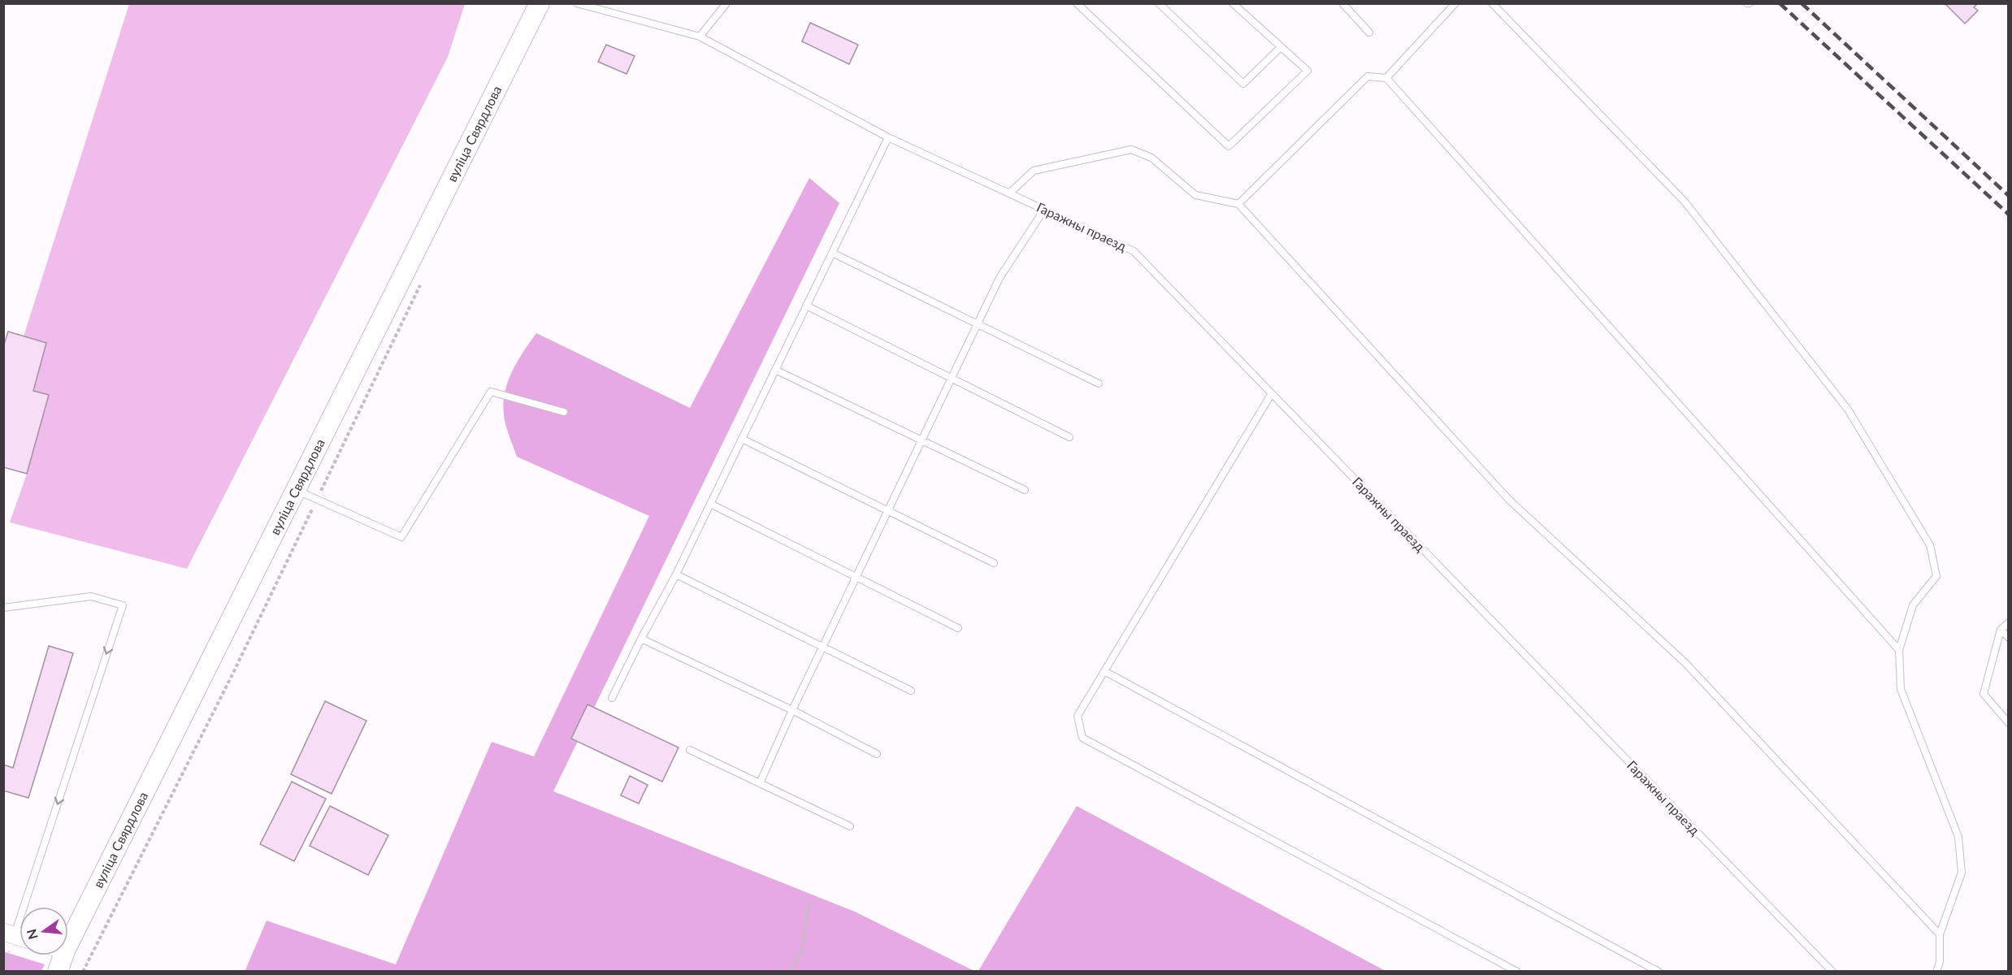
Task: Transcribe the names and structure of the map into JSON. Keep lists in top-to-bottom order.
{
  "streets": {
    "main road": ["вуліца Свярдлова"],
    "lane": ["Гаражны праезд"]
  },
  "north": "left"
}
